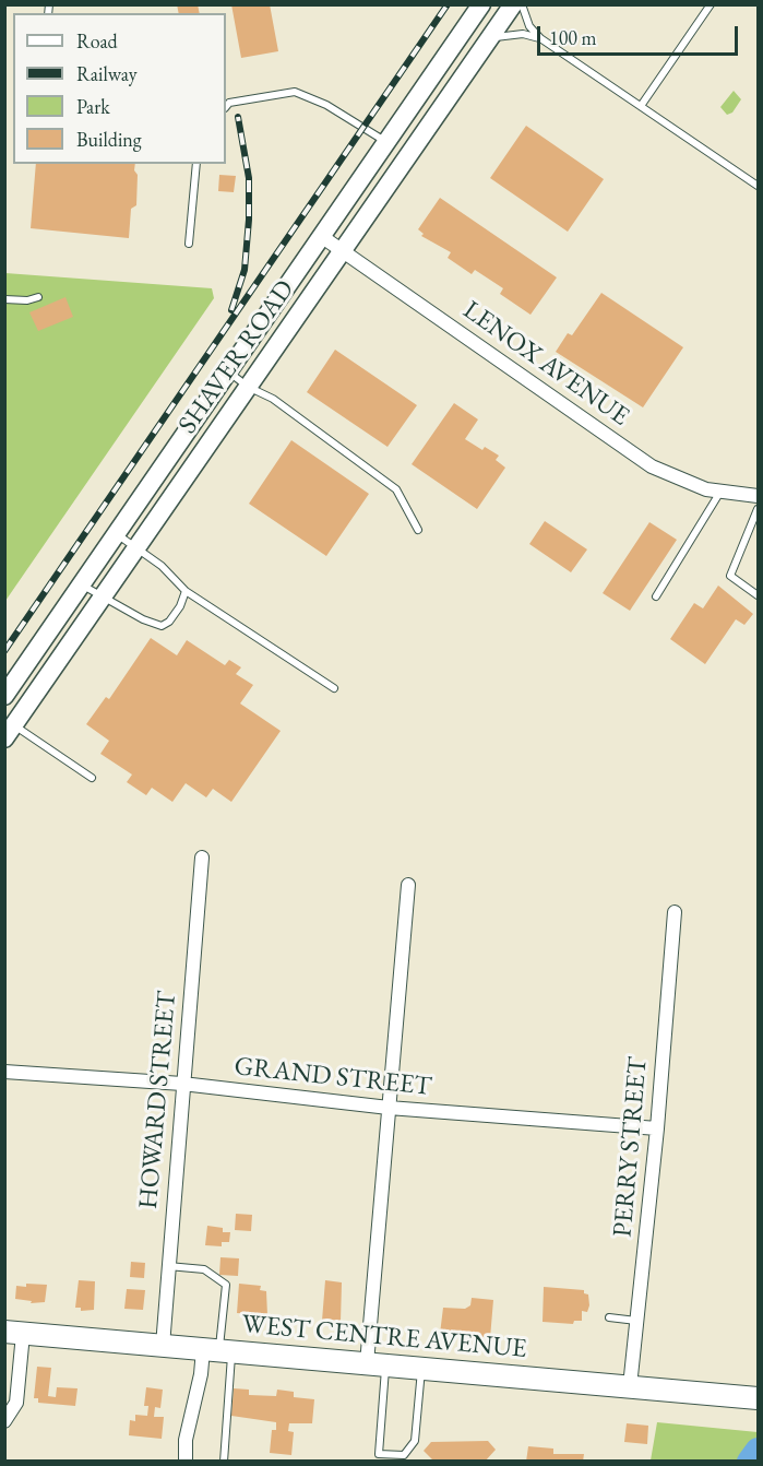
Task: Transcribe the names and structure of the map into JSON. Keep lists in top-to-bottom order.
{
  "streets": {
    "main road": ["SHAVER ROAD", "WEST CENTRE AVENUE"],
    "street": [
      "LENOX AVENUE",
      "GRAND STREET",
      "HOWARD STREET",
      "PERRY STREET"
    ]
  },
  "crossings": [
    ["SHAVER ROAD", "LENOX AVENUE"],
    ["GRAND STREET", "HOWARD STREET"],
    ["GRAND STREET", "PERRY STREET"],
    ["HOWARD STREET", "WEST CENTRE AVENUE"],
    ["PERRY STREET", "WEST CENTRE AVENUE"]
  ],
  "legend": [
    "Road",
    "Railway",
    "Park",
    "Building"
  ],
  "scale_bar": "100 m"
}
